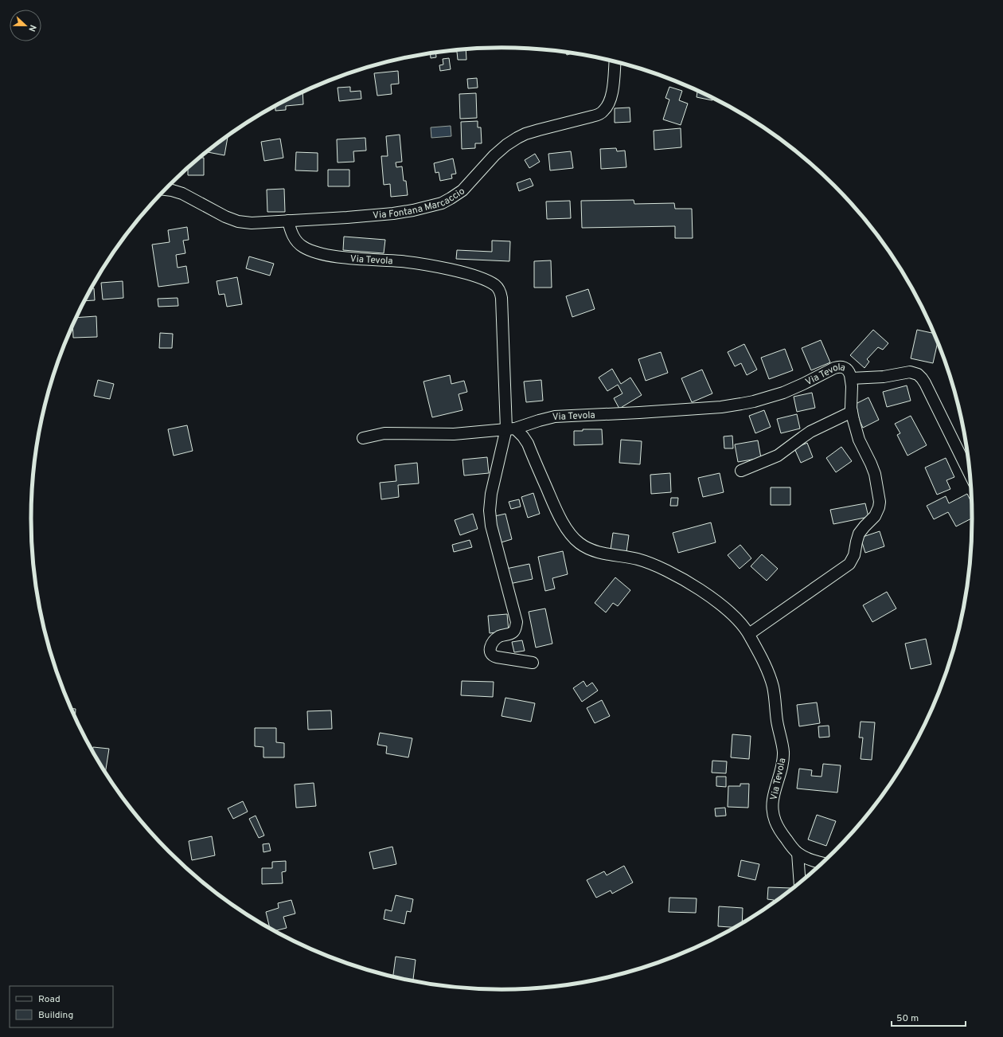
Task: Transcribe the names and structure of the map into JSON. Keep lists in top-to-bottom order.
{
  "streets": {
    "street": ["Via Fontana Marcaccio", "Via Tevola"]
  },
  "crossings": [
    ["Via Fontana Marcaccio", "Via Tevola"]
  ],
  "legend": ["Road", "Building"],
  "scale_bar": "50 m",
  "north": "right"
}
